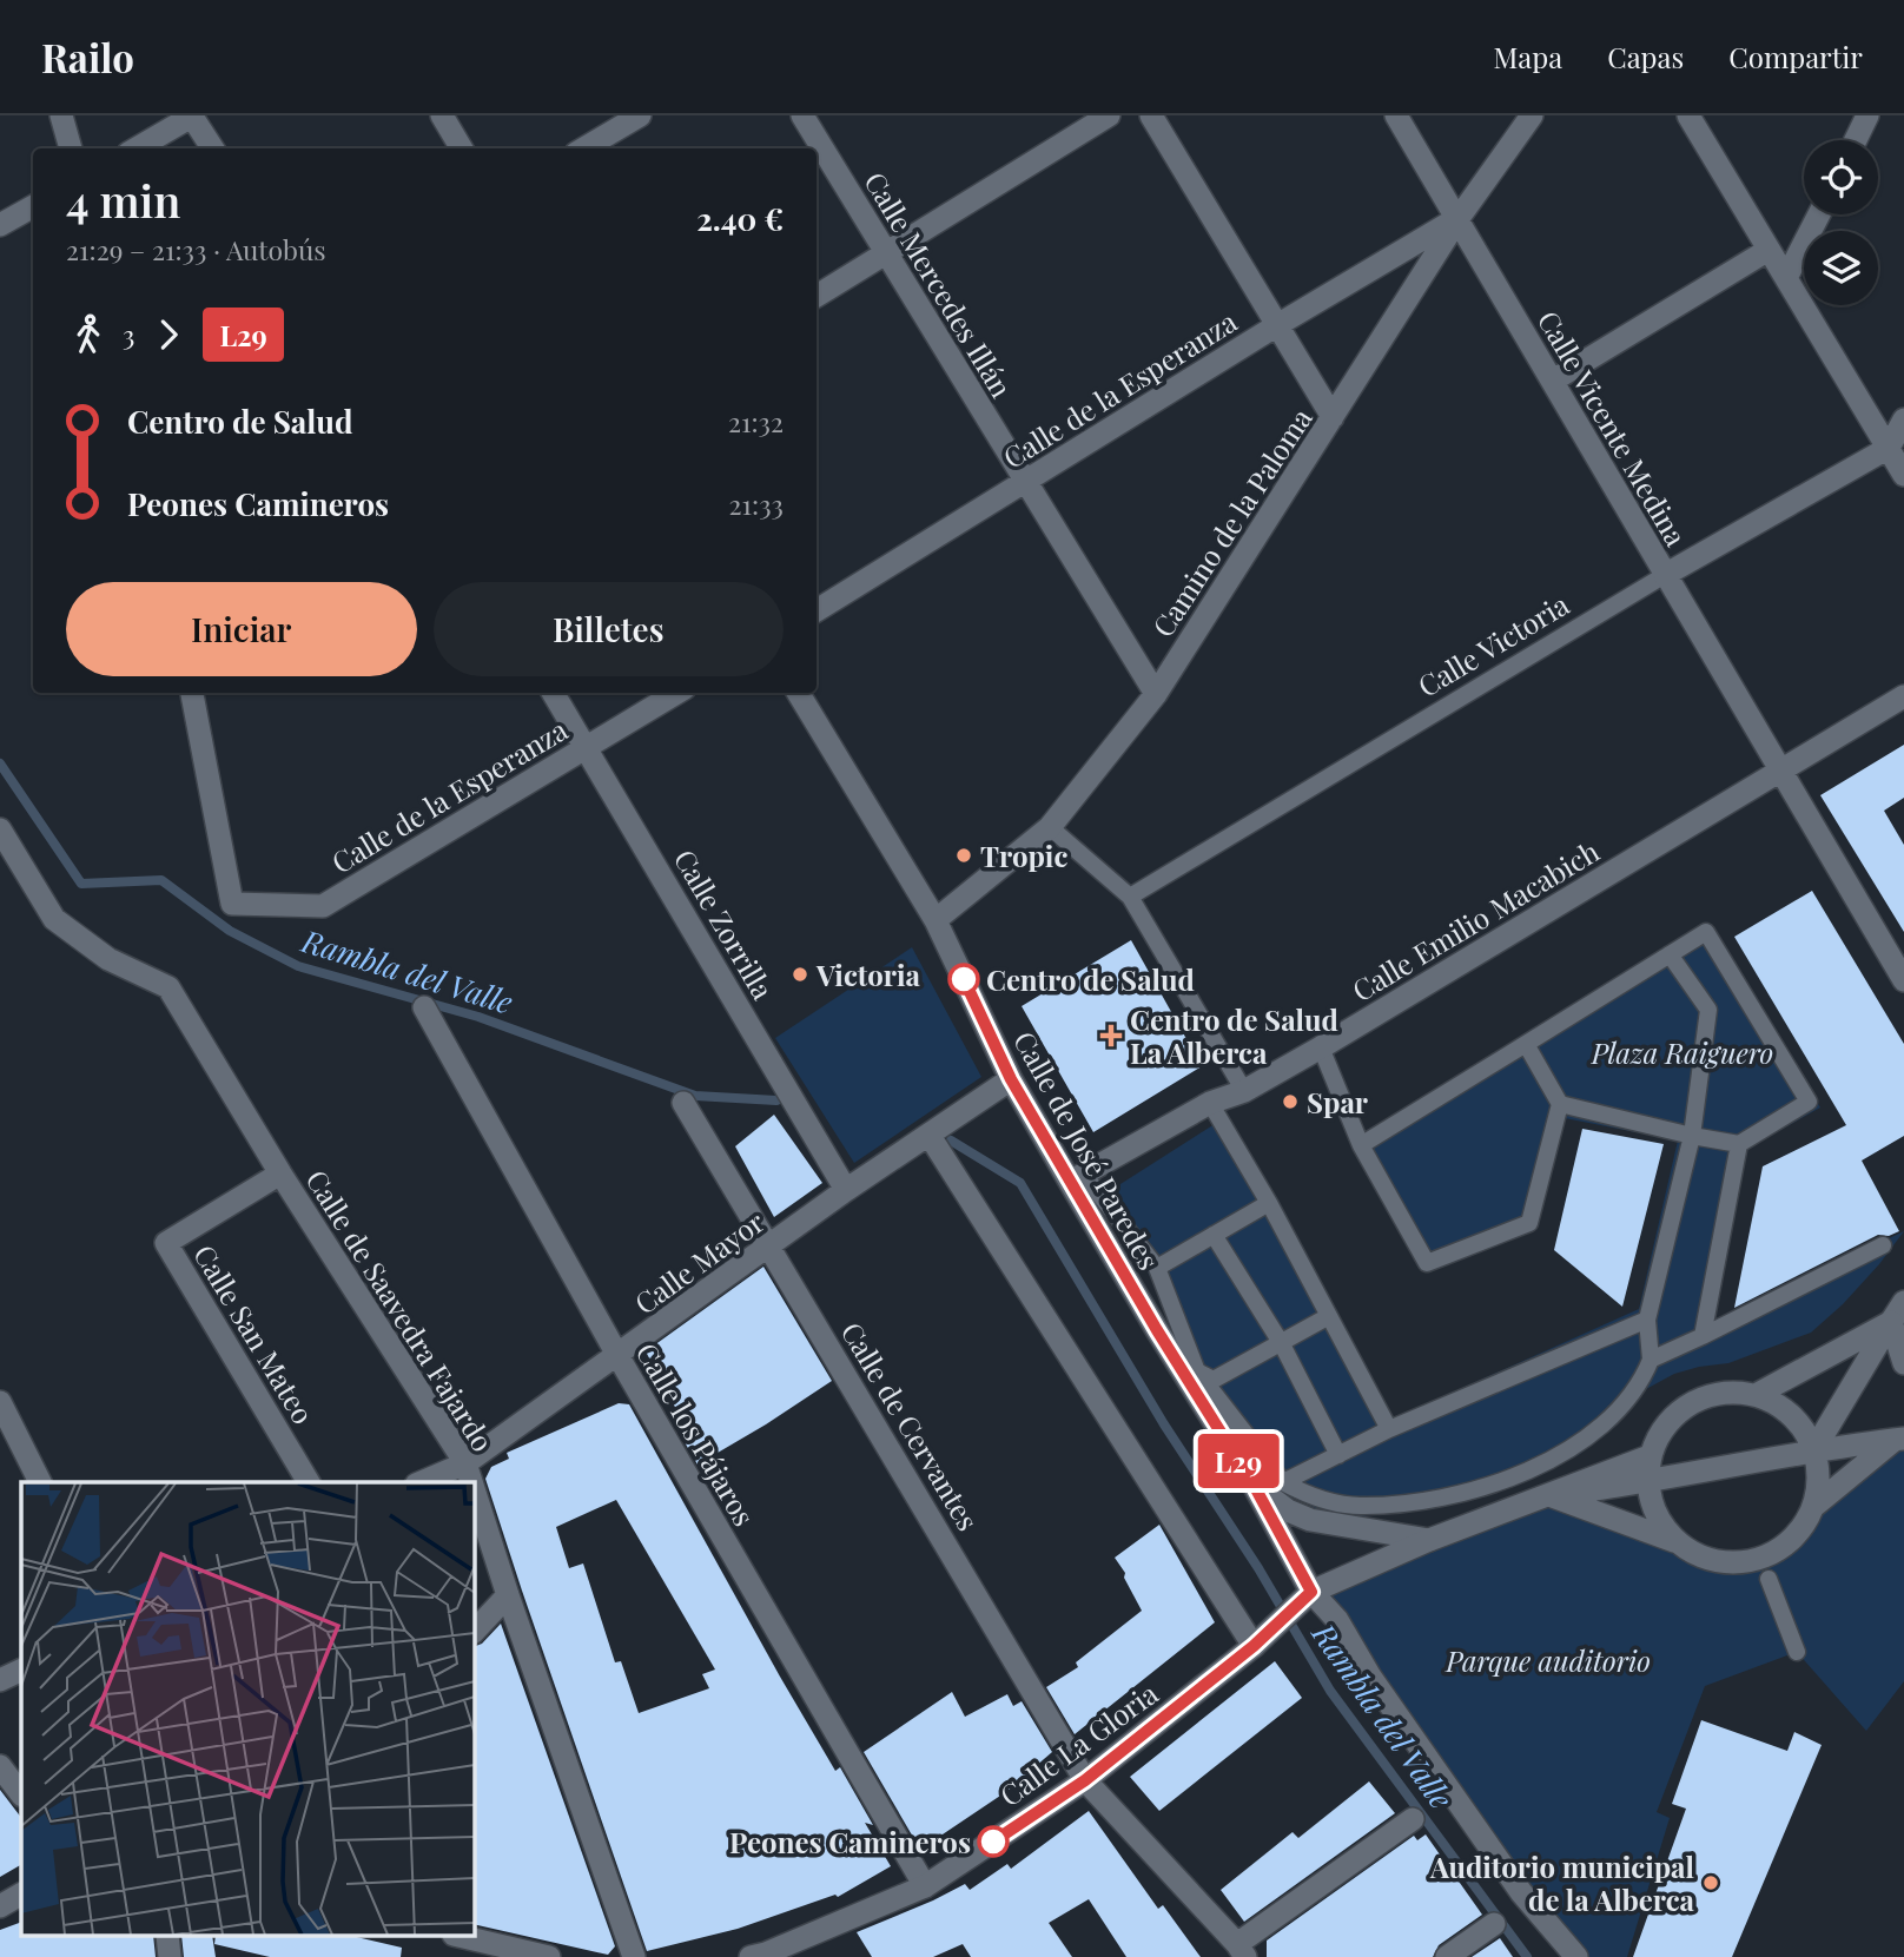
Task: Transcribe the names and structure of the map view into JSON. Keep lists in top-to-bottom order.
{
  "streets": {
    "street": [
      "Calle Mercedes Illán",
      "Calle de la Esperanza",
      "Calle Vicente Medina",
      "Camino de la Paloma",
      "Calle Victoria",
      "Calle Emilio Macabich",
      "Calle Zorrilla",
      "Calle de José Paredes",
      "Calle Mayor",
      "Calle de Saavedra Fajardo",
      "Calle San Mateo",
      "Calle de Cervantes",
      "Calle los Pájaros",
      "Calle La Gloria"
    ]
  },
  "crossings": [
    ["Calle Mercedes Illán", "Calle de la Esperanza"],
    ["Calle Mercedes Illán", "Camino de la Paloma"],
    ["Calle de la Esperanza", "Calle Vicente Medina"],
    ["Calle de la Esperanza", "Camino de la Paloma"],
    ["Calle de la Esperanza", "Calle Zorrilla"],
    ["Calle Vicente Medina", "Camino de la Paloma"],
    ["Calle Vicente Medina", "Calle Victoria"],
    ["Calle Vicente Medina", "Calle Emilio Macabich"],
    ["Camino de la Paloma", "Calle de José Paredes"],
    ["Calle Emilio Macabich", "Calle de José Paredes"],
    ["Calle Zorrilla", "Calle Mayor"],
    ["Calle de José Paredes", "Calle Mayor"],
    ["Calle de José Paredes", "Calle La Gloria"],
    ["Calle Mayor", "Calle de Saavedra Fajardo"],
    ["Calle Mayor", "Calle de Cervantes"],
    ["Calle Mayor", "Calle los Pájaros"],
    ["Calle de Saavedra Fajardo", "Calle San Mateo"],
    ["Calle de Cervantes", "Calle La Gloria"],
    ["Calle los Pájaros", "Calle La Gloria"]
  ],
  "water": ["Rambla del Valle"],
  "parks": ["Plaza Raiguero", "Parque auditorio"],
  "places": {
    "other": [
      "Tropic",
      "Victoria",
      "Centro de Salud",
      "Spar",
      "Peones Camineros",
      "Auditorio municipal de la Alberca"
    ],
    "health": ["Centro de Salud La Alberca"]
  },
  "lines": ["bus line L29"],
  "page": {
    "header": "Railo",
    "nav": ["Mapa", "Capas", "Compartir"],
    "on_map": "L29",
    "heading": ["4 min", "21:29 – 21:33 · Autobús", "2.40 €"],
    "legs": ["3", "L29"],
    "list": [
      {
        "name": "Centro de Salud",
        "value": "21:32"
      },
      {
        "name": "Peones Camineros",
        "value": "21:33"
      }
    ],
    "buttons": ["Iniciar", "Billetes"]
  }
}
